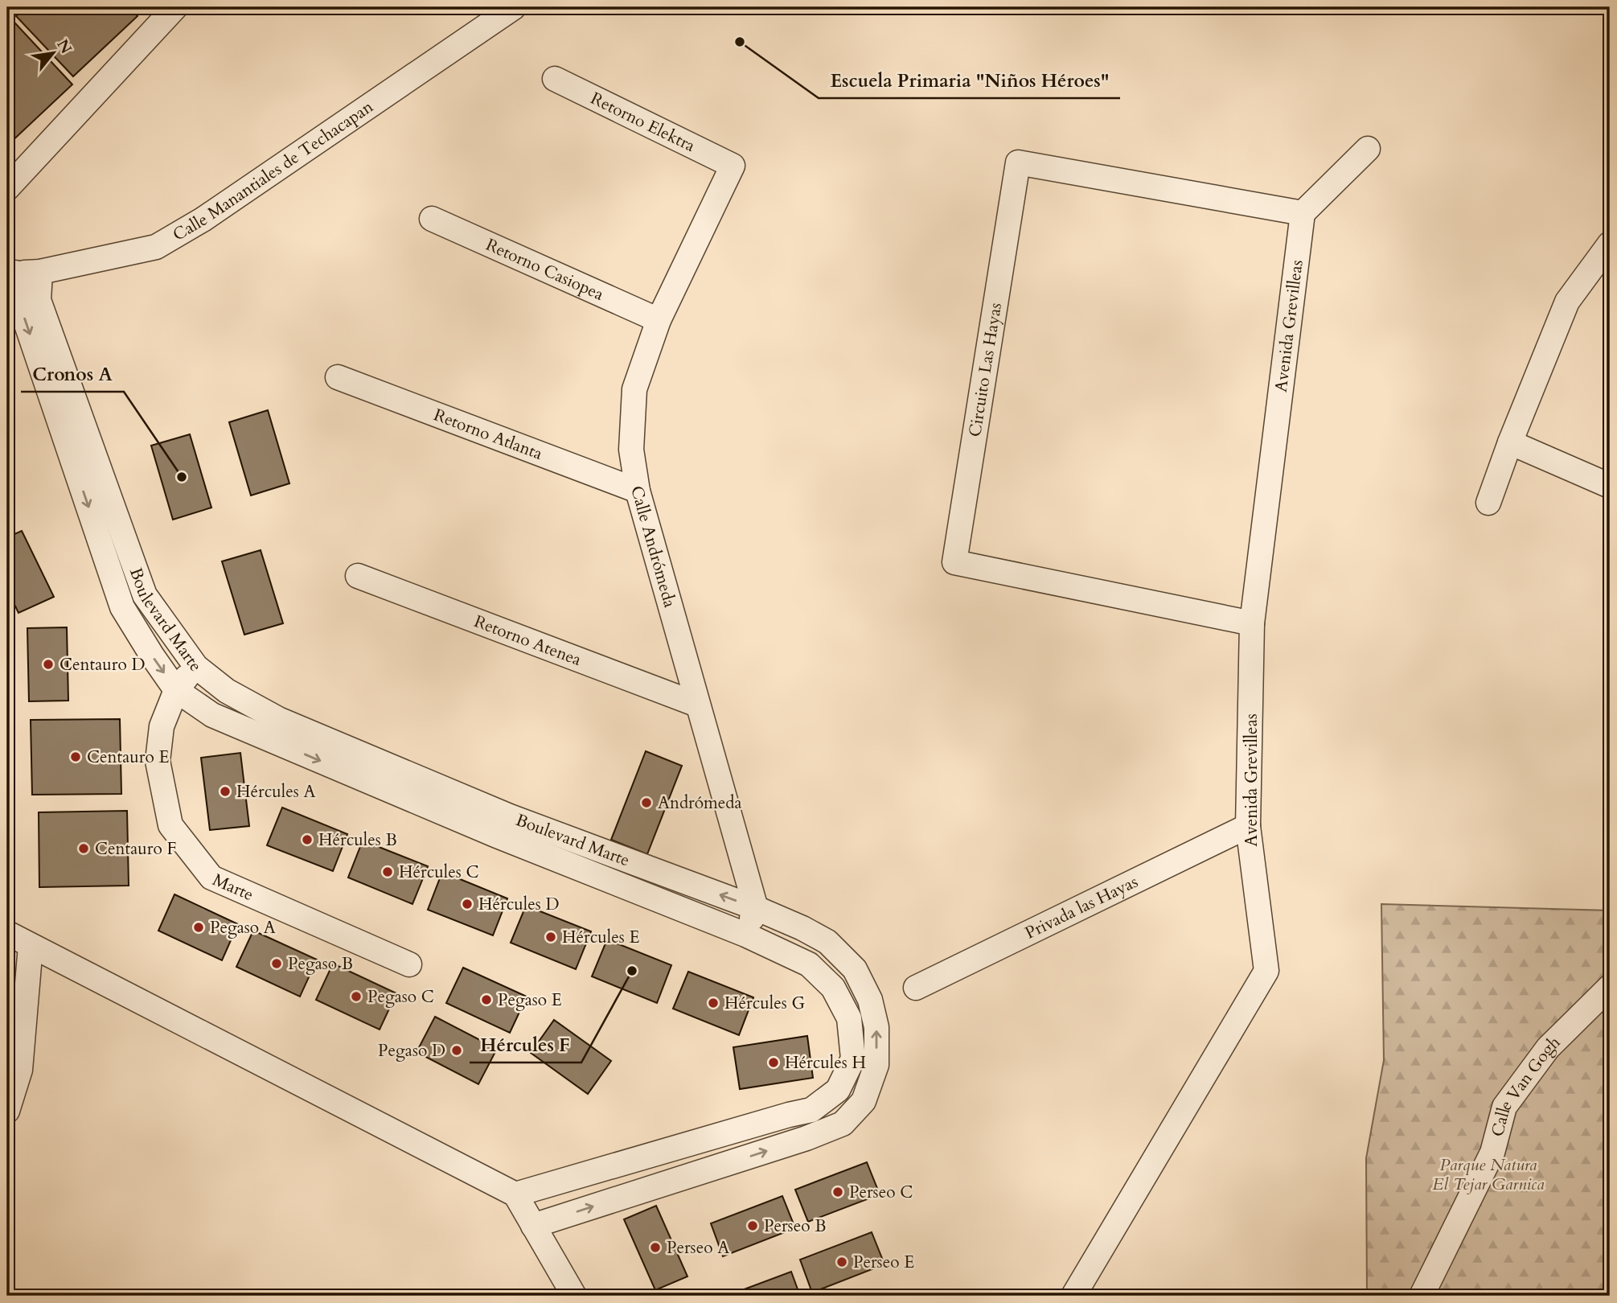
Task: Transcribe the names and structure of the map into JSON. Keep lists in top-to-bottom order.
{
  "streets": {
    "street": [
      "Retorno Elektra",
      "Calle Manantiales de Techacapan",
      "Retorno Casiopea",
      "Avenida Grevilleas",
      "Circuito Las Hayas",
      "Retorno Atlanta",
      "Calle Andrómeda",
      "Boulevard Marte",
      "Retorno Atenea",
      "Marte",
      "Privada las Hayas",
      "Calle Van Gogh"
    ]
  },
  "crossings": [
    ["Retorno Elektra", "Calle Andrómeda"],
    ["Calle Manantiales de Techacapan", "Boulevard Marte"],
    ["Retorno Casiopea", "Calle Andrómeda"],
    ["Avenida Grevilleas", "Circuito Las Hayas"],
    ["Avenida Grevilleas", "Privada las Hayas"],
    ["Retorno Atlanta", "Calle Andrómeda"],
    ["Calle Andrómeda", "Boulevard Marte"],
    ["Calle Andrómeda", "Retorno Atenea"],
    ["Boulevard Marte", "Marte"]
  ],
  "parks": ["Parque Natura El Tejar Garnica"],
  "places": [
    "Escuela Primaria ''Niños Héroes''",
    "Cronos A",
    "Centauro D",
    "Centauro E",
    "Hércules A",
    "Andrómeda",
    "Hércules B",
    "Centauro F",
    "Hércules C",
    "Hércules D",
    "Pegaso A",
    "Hércules E",
    "Pegaso B",
    "Hércules F",
    "Pegaso C",
    "Pegaso E",
    "Hércules G",
    "Pegaso D",
    "Hércules H",
    "Perseo C",
    "Perseo B",
    "Perseo A",
    "Perseo E"
  ],
  "north": "top right"
}
